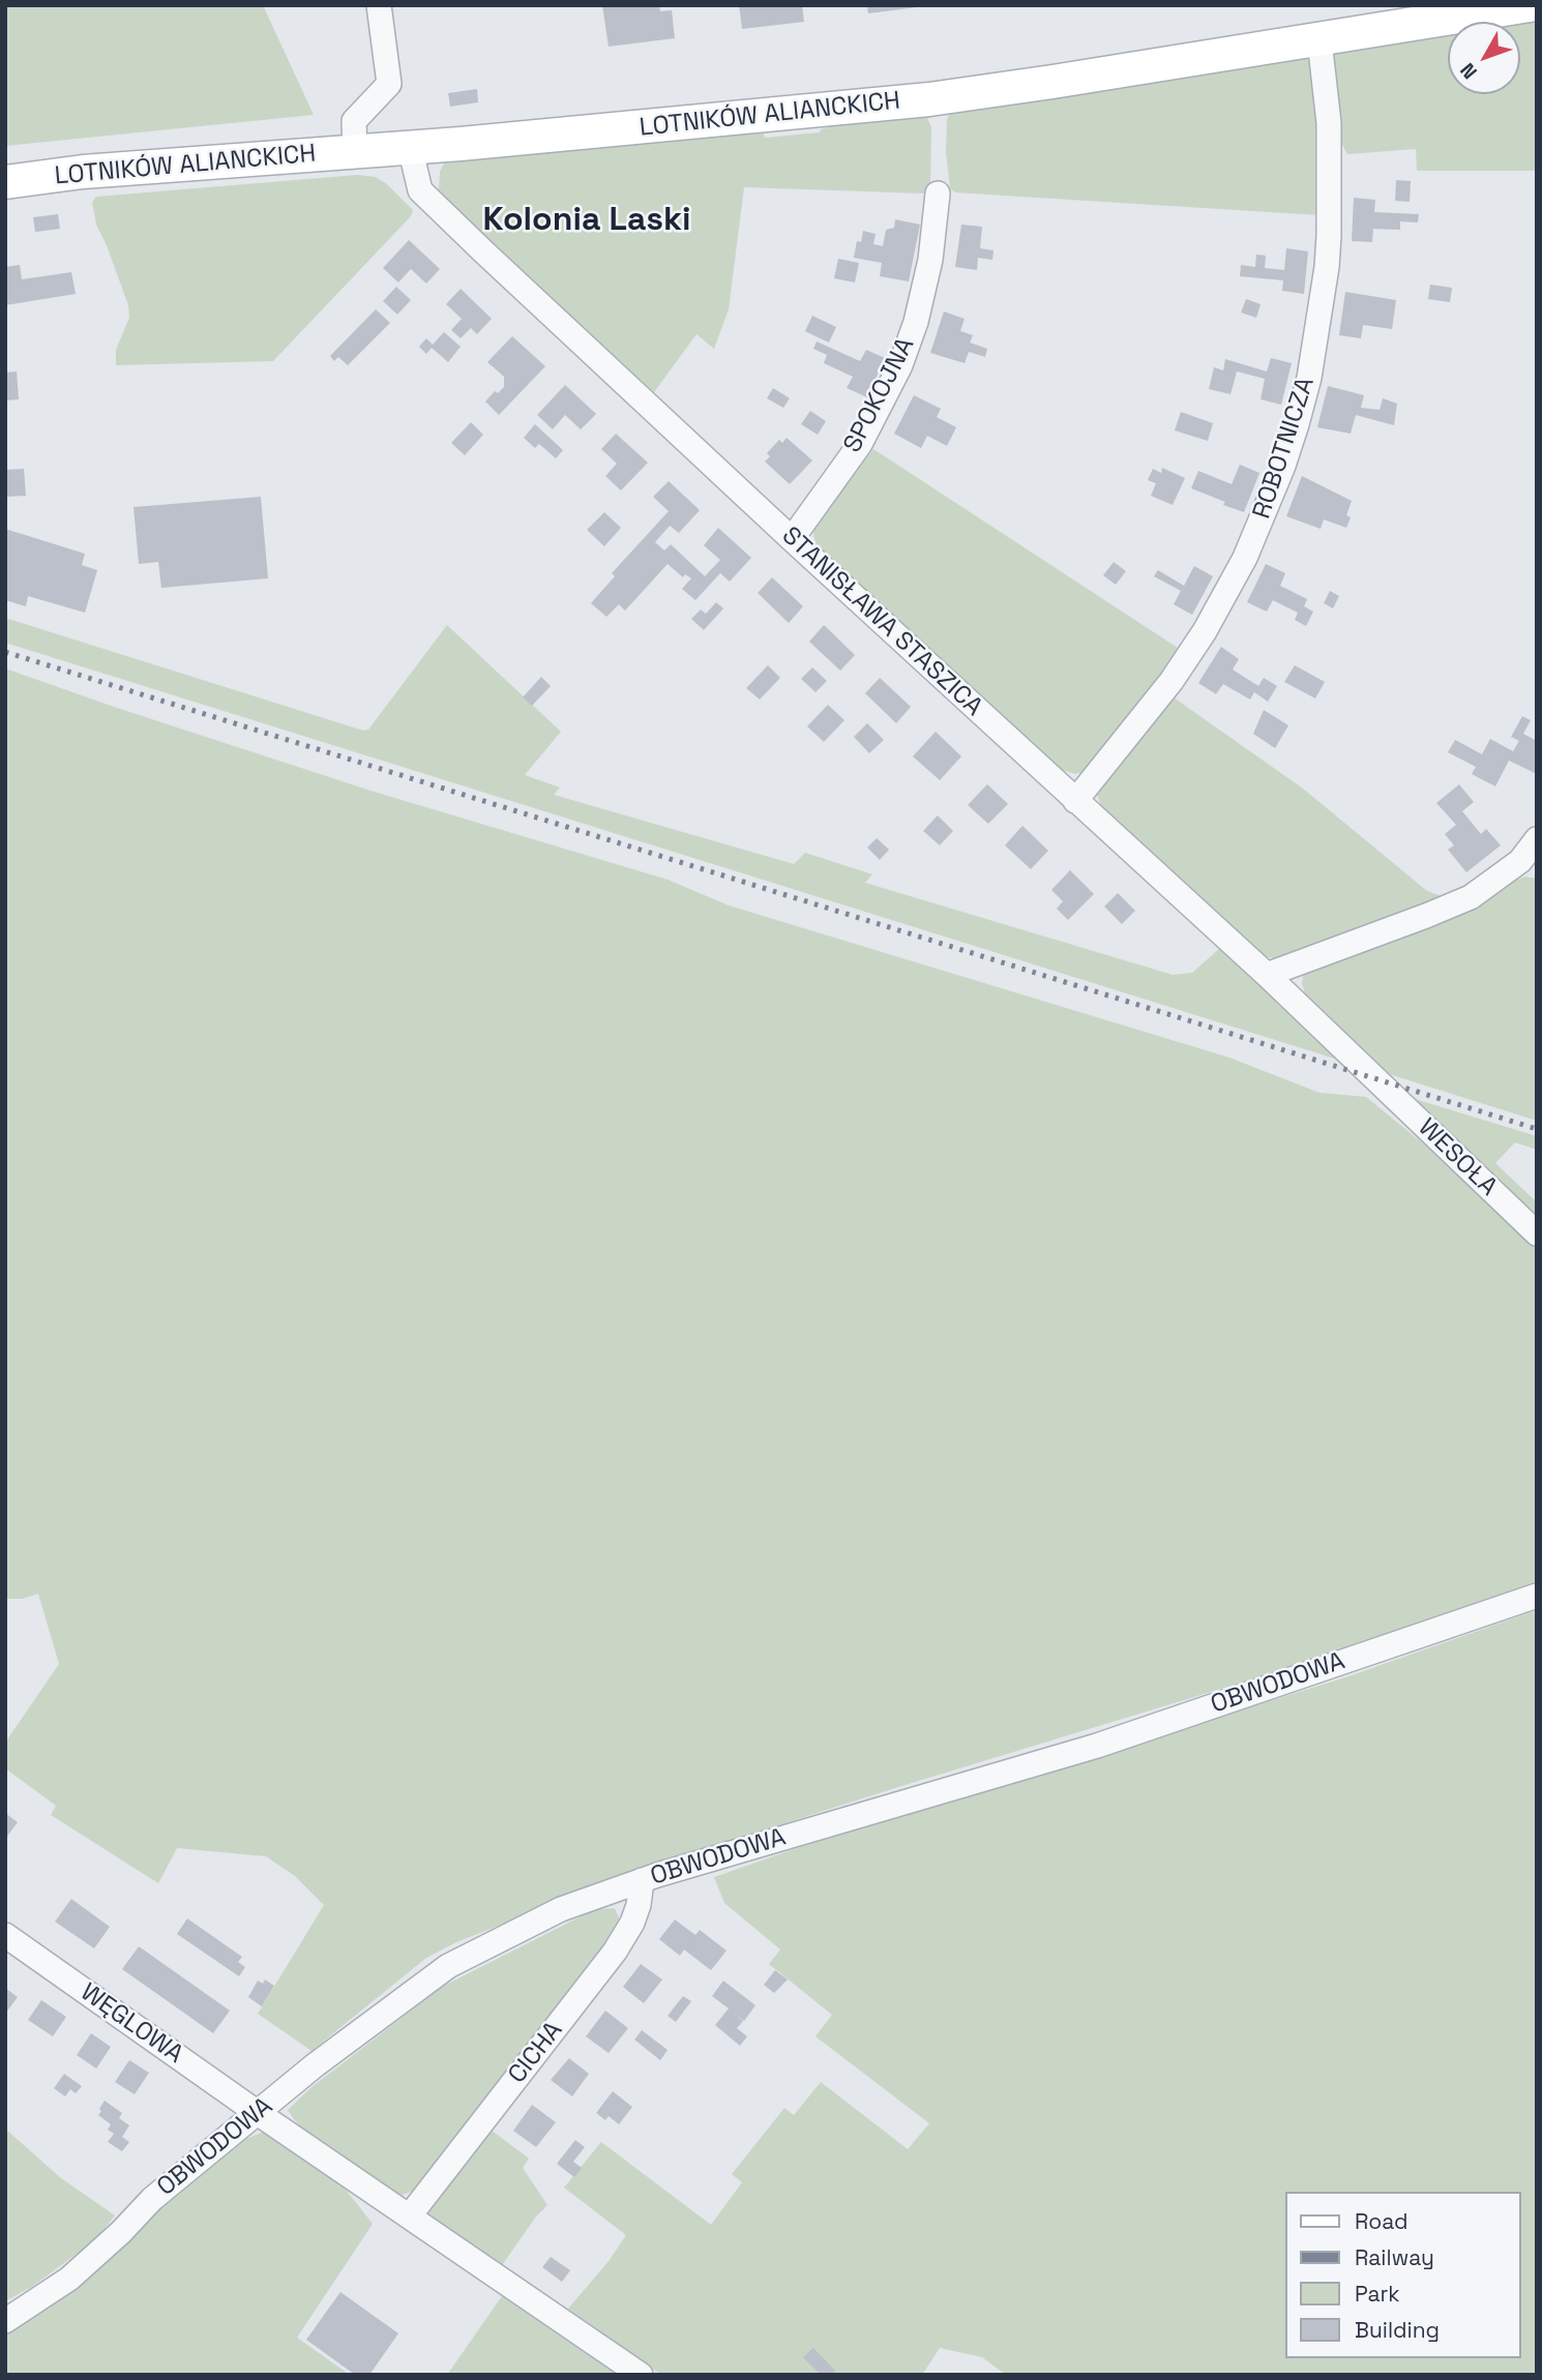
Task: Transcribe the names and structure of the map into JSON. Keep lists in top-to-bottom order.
{
  "streets": {
    "main road": ["LOTNIKÓW ALIANCKICH"],
    "street": [
      "SPOKOJNA",
      "ROBOTNICZA",
      "STANISŁAWA STASZICA",
      "WESOŁA",
      "OBWODOWA",
      "WĘGLOWA",
      "CICHA"
    ]
  },
  "crossings": [
    ["LOTNIKÓW ALIANCKICH", "ROBOTNICZA"],
    ["LOTNIKÓW ALIANCKICH", "STANISŁAWA STASZICA"],
    ["SPOKOJNA", "STANISŁAWA STASZICA"],
    ["ROBOTNICZA", "STANISŁAWA STASZICA"],
    ["STANISŁAWA STASZICA", "WESOŁA"],
    ["OBWODOWA", "WĘGLOWA"],
    ["OBWODOWA", "CICHA"]
  ],
  "districts": ["Kolonia Laski"],
  "legend": [
    "Road",
    "Railway",
    "Park",
    "Building"
  ],
  "north": "bottom left"
}
